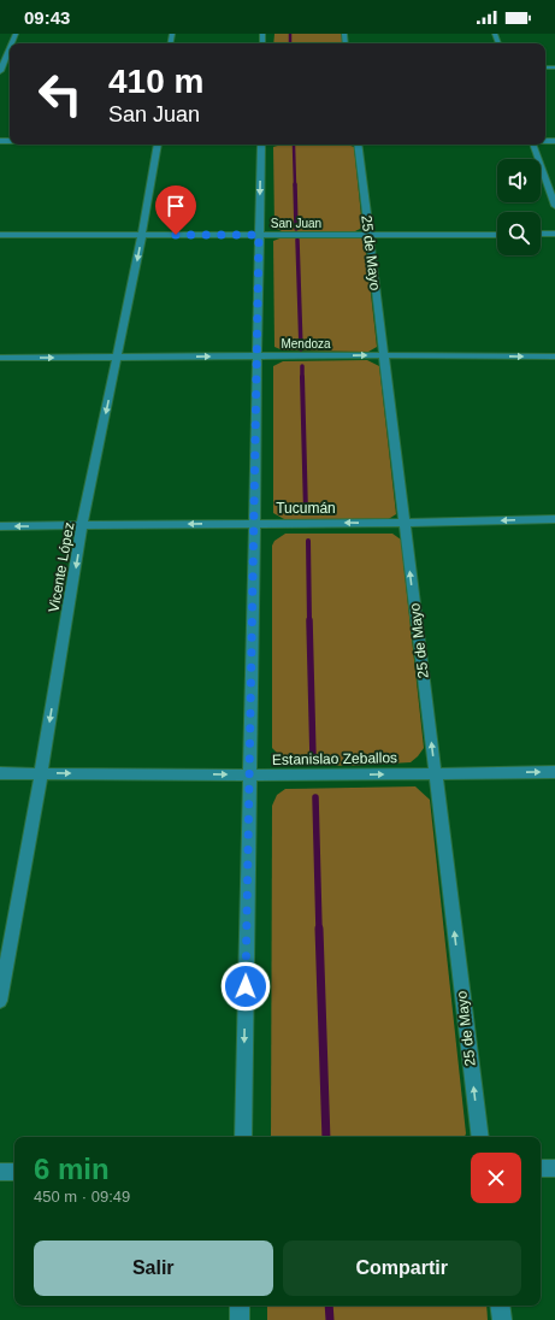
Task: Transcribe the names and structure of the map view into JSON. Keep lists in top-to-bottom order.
{
  "streets": {
    "street": [
      "San Juan",
      "25 de Mayo",
      "Mendoza",
      "Tucumán",
      "Vicente López",
      "Estanislao Zeballos"
    ]
  },
  "crossings": [
    ["San Juan", "25 de Mayo"],
    ["San Juan", "Vicente López"],
    ["25 de Mayo", "Mendoza"],
    ["25 de Mayo", "Tucumán"],
    ["25 de Mayo", "Estanislao Zeballos"],
    ["Mendoza", "Vicente López"],
    ["Tucumán", "Vicente López"],
    ["Vicente López", "Estanislao Zeballos"]
  ],
  "one_way": [
    "25 de Mayo",
    "Mendoza",
    "Tucumán",
    "Vicente López",
    "Estanislao Zeballos"
  ],
  "page": {
    "status": "09:43",
    "turn": ["410 m", "San Juan"],
    "heading": ["6 min", "450 m · 09:49"],
    "buttons": ["Salir", "Compartir"]
  }
}
